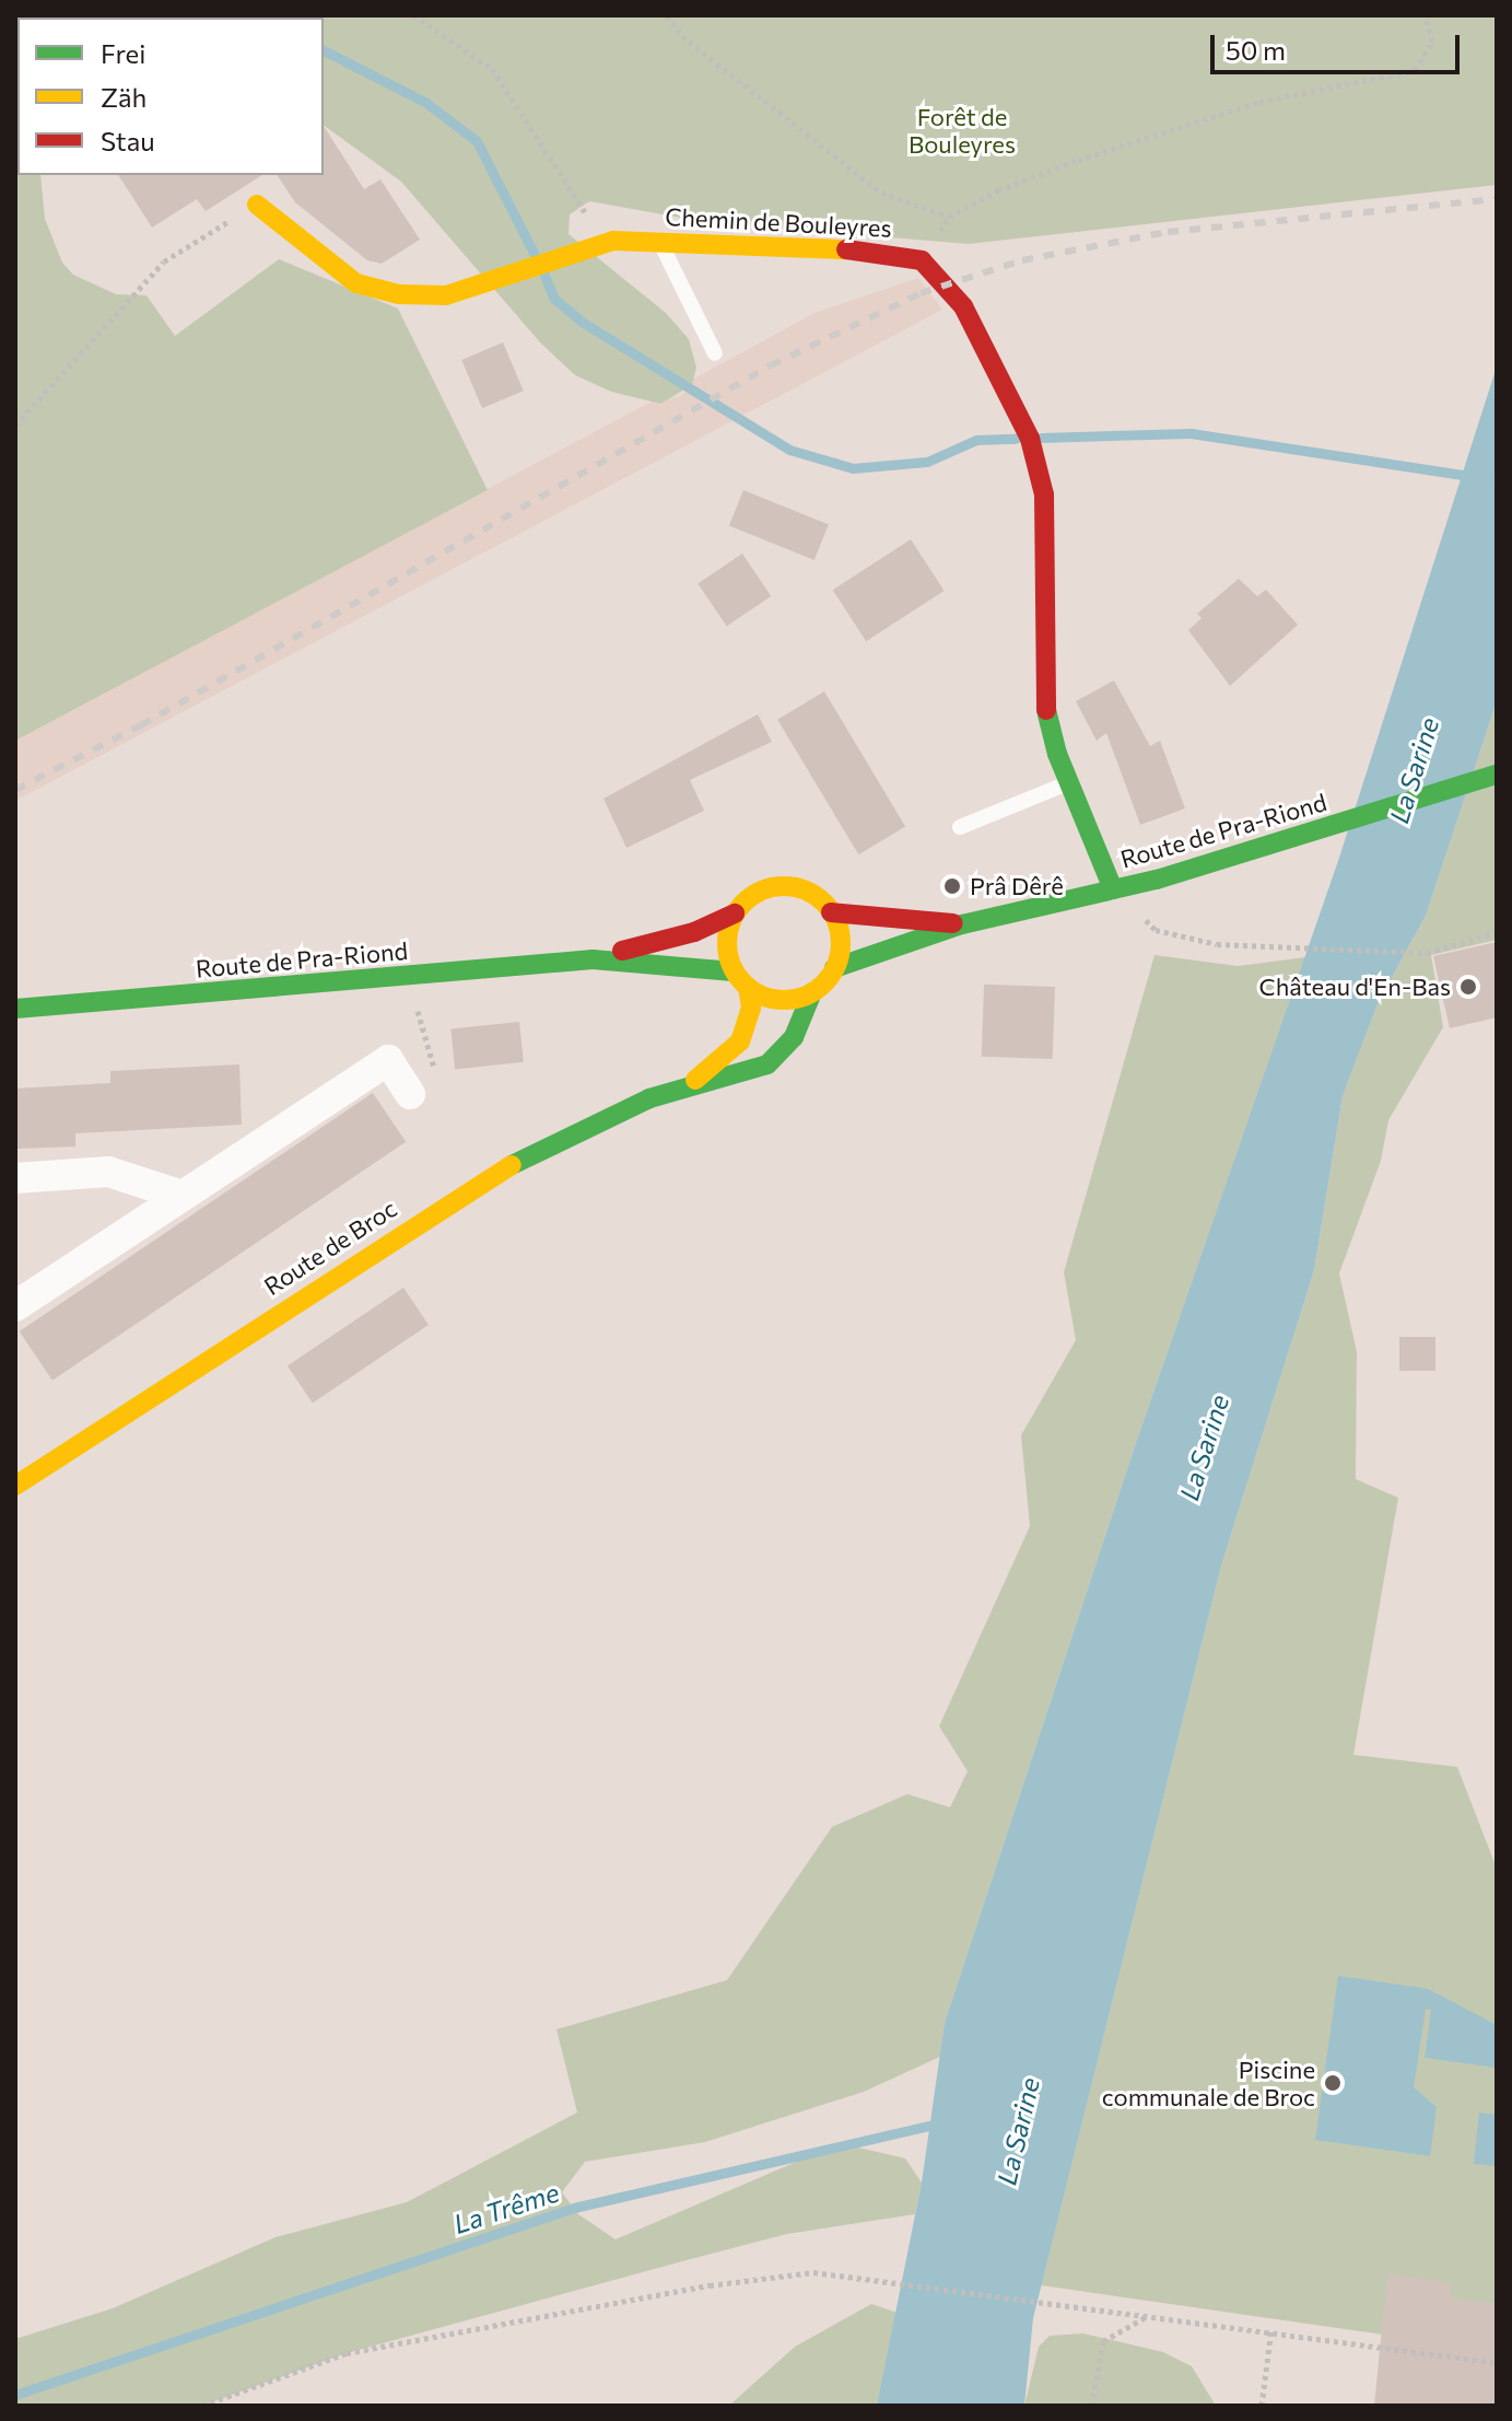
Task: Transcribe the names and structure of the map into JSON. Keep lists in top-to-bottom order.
{
  "streets": {
    "main road": ["Chemin de Bouleyres", "Route de Pra-Riond", "Route de Broc"]
  },
  "crossings": [
    ["Chemin de Bouleyres", "Route de Pra-Riond"],
    ["Route de Pra-Riond", "Route de Broc"]
  ],
  "water": ["La Sarine", "La Trême"],
  "parks": ["Forêt de Bouleyres"],
  "places": ["Prâ Dêrê", "Château d'En-Bas", "Piscine communale de Broc"],
  "legend": ["Frei", "Zäh", "Stau"],
  "scale_bar": "50 m"
}
